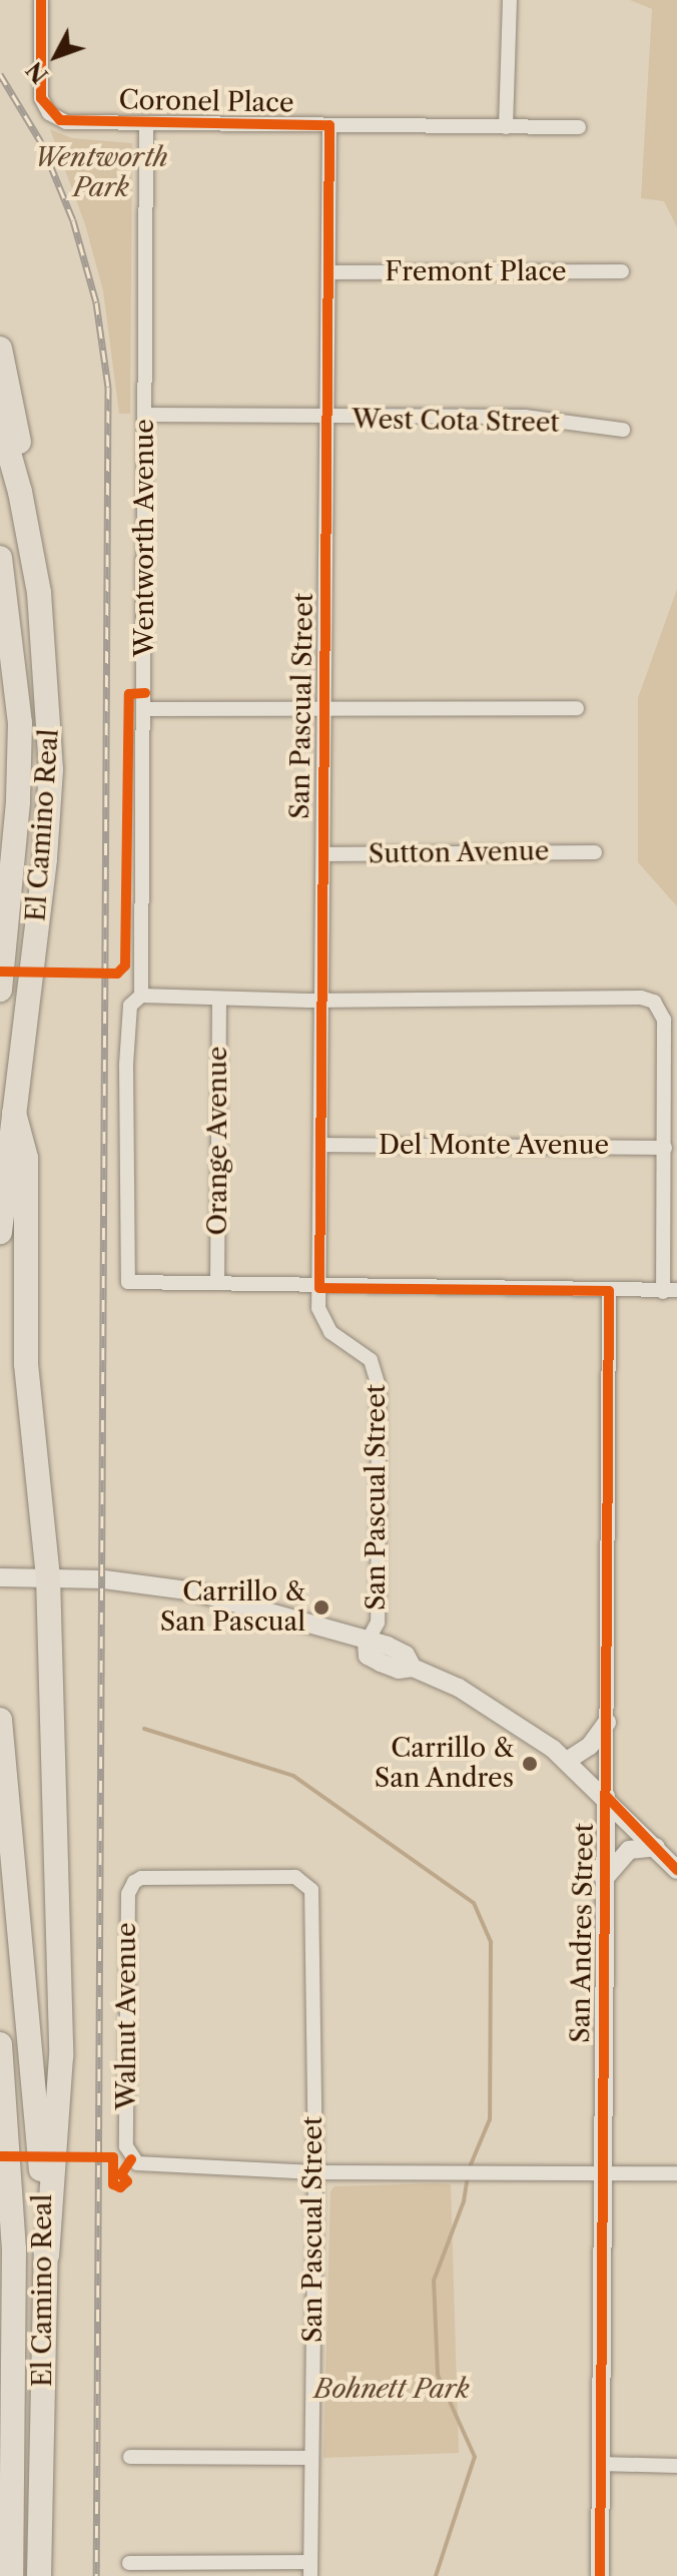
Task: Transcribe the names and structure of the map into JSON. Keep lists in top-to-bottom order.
{
  "streets": {
    "highway": ["El Camino Real"],
    "main road": ["San Andres Street"],
    "street": [
      "Coronel Place",
      "Fremont Place",
      "West Cota Street",
      "Wentworth Avenue",
      "San Pascual Street",
      "Sutton Avenue",
      "Orange Avenue",
      "Del Monte Avenue",
      "Walnut Avenue"
    ]
  },
  "crossings": [
    ["Coronel Place", "Wentworth Avenue"],
    ["Coronel Place", "San Pascual Street"],
    ["Fremont Place", "San Pascual Street"],
    ["West Cota Street", "Wentworth Avenue"],
    ["West Cota Street", "San Pascual Street"],
    ["Wentworth Avenue", "Orange Avenue"],
    ["San Pascual Street", "Sutton Avenue"],
    ["San Pascual Street", "Del Monte Avenue"],
    ["San Pascual Street", "Walnut Avenue"]
  ],
  "parks": ["Wentworth Park", "Bohnett Park"],
  "places": ["Carrillo & San Pascual", "Carrillo & San Andres"],
  "north": "bottom left"
}
